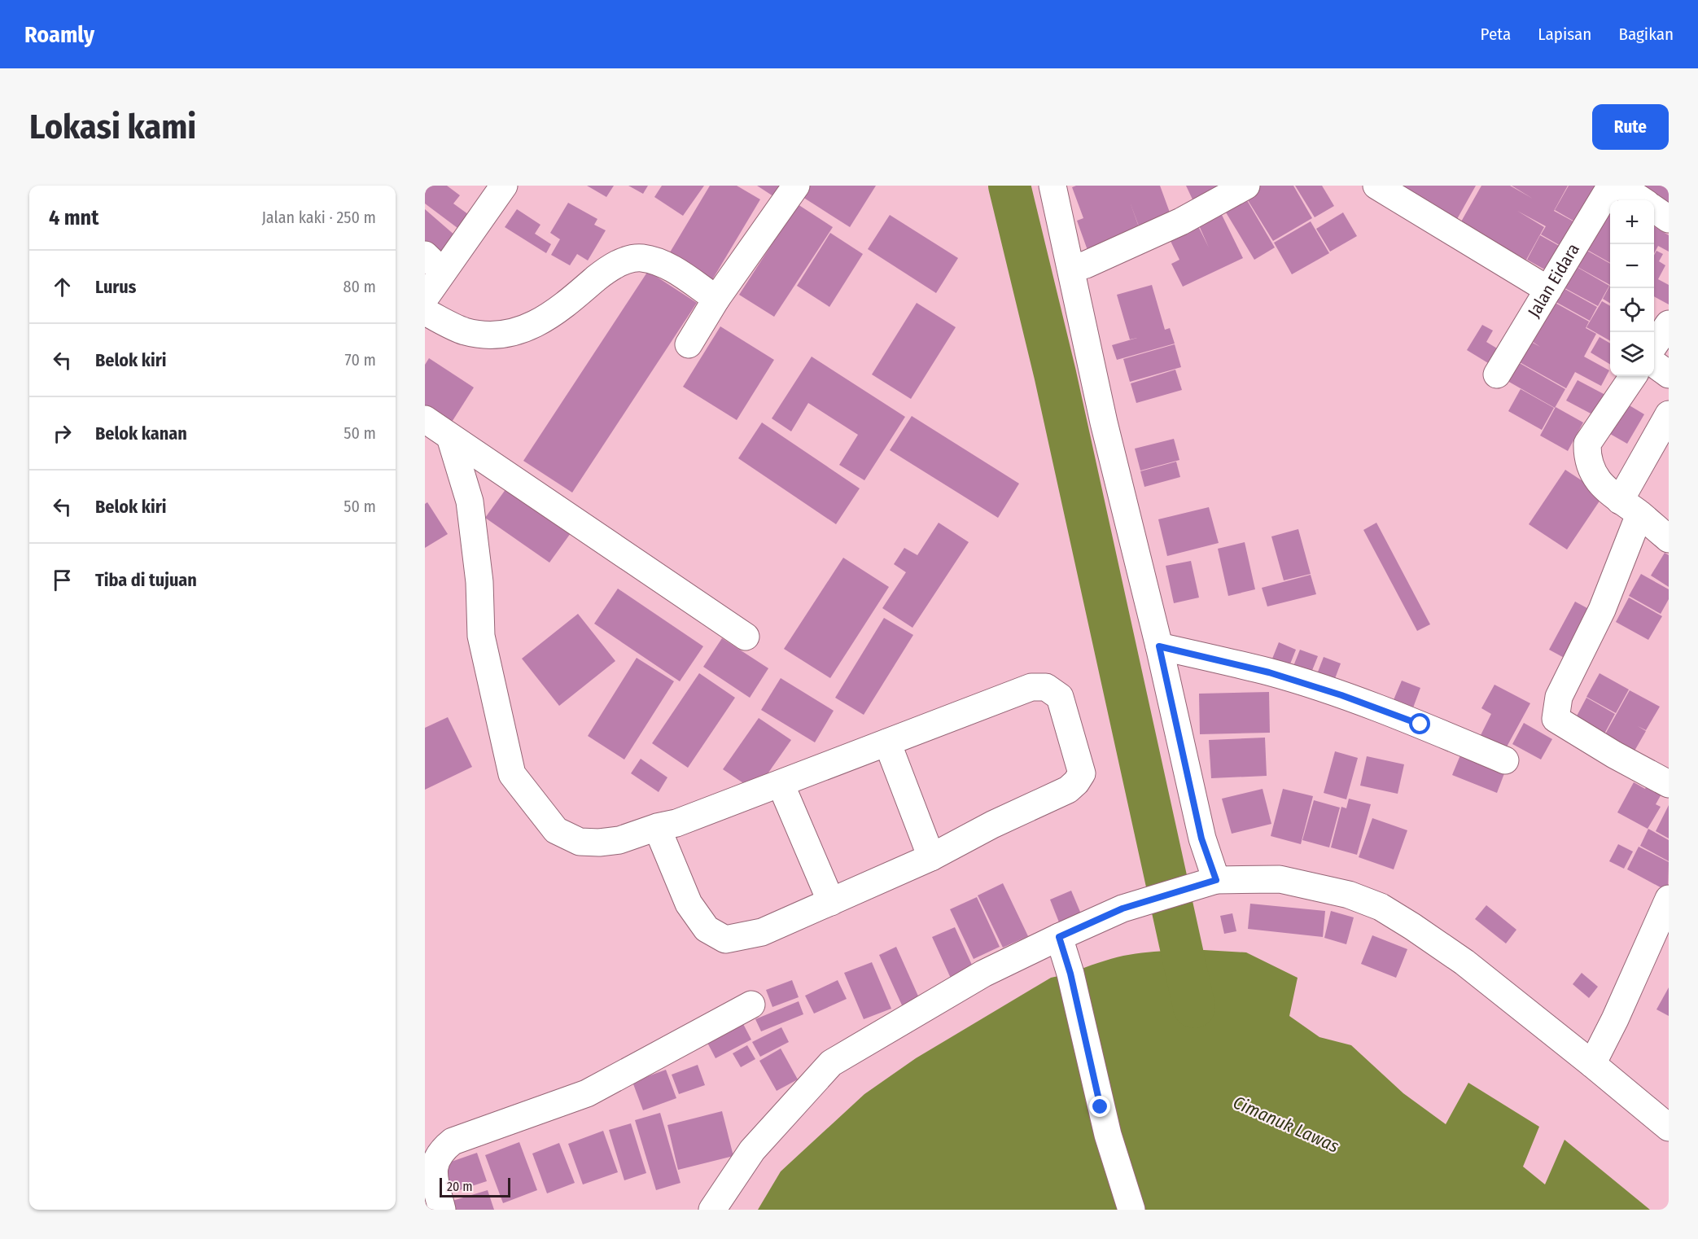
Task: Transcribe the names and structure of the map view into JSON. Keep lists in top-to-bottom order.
{
  "streets": {
    "street": ["Jalan Eidara"]
  },
  "water": ["Cimanuk Lawas"],
  "scale_bar": "20 m",
  "page": {
    "header": "Roamly",
    "nav": ["Peta", "Lapisan", "Bagikan"],
    "buttons": "Rute",
    "title": "Lokasi kami",
    "heading": ["4 mnt", "Jalan kaki · 250 m"],
    "map_buttons": ["+", "−"],
    "list": [
      ["Lurus", "80 m"],
      ["Belok kiri", "70 m"],
      ["Belok kanan", "50 m"],
      ["Belok kiri", "50 m"],
      "Tiba di tujuan"
    ],
    "scale": "20 m"
  }
}
